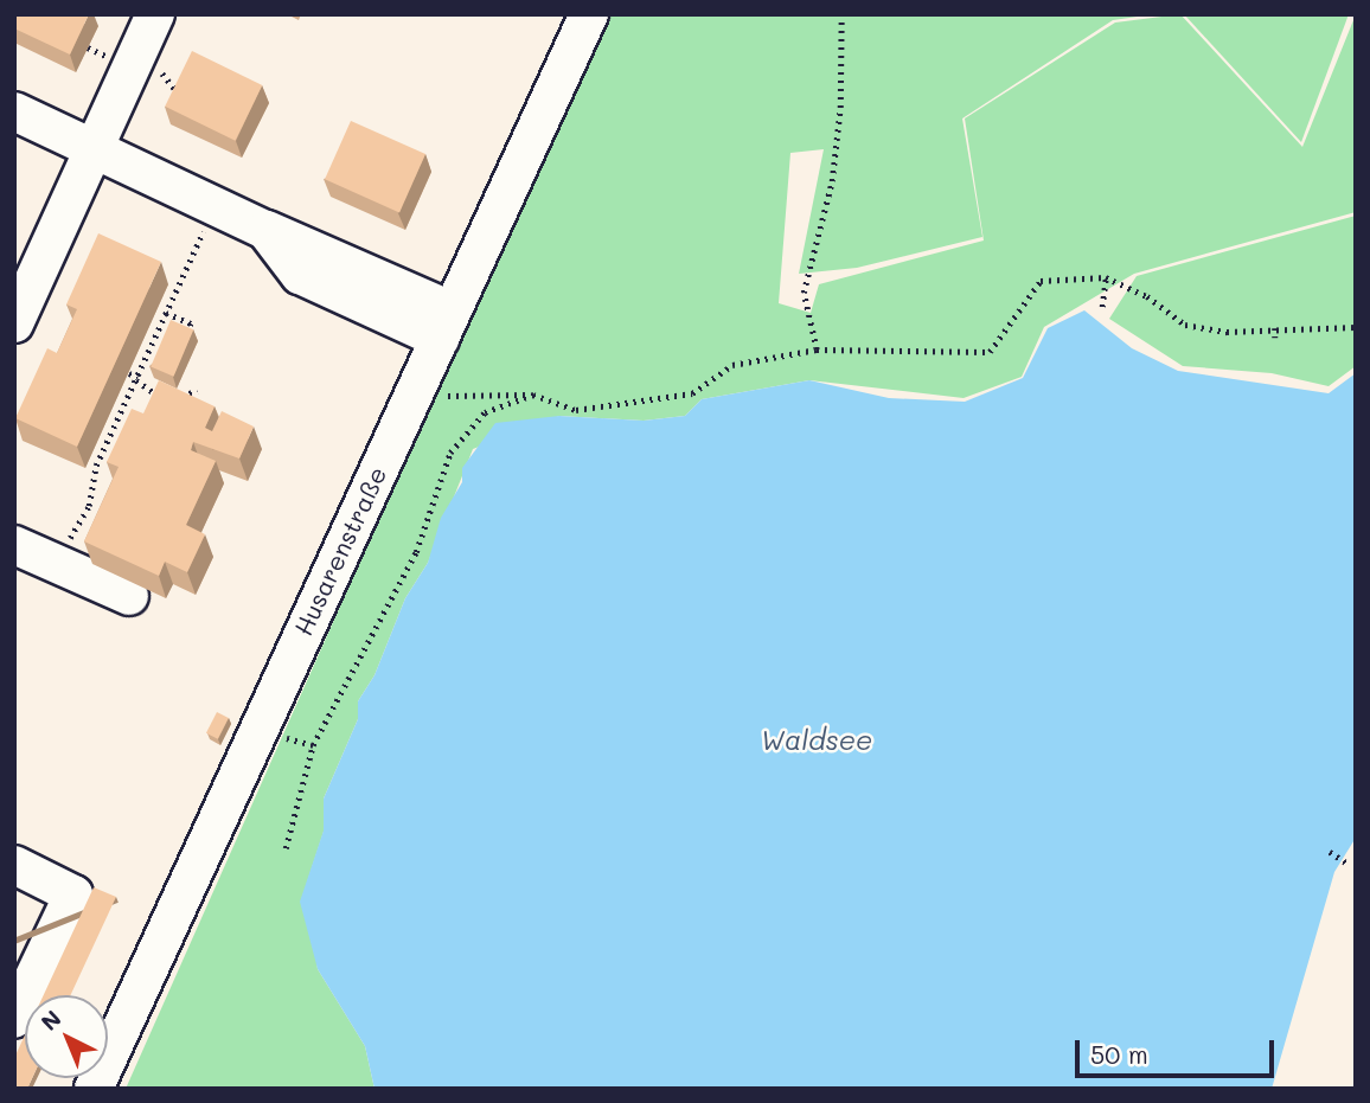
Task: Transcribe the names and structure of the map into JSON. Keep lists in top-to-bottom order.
{
  "streets": {
    "street": ["Husarenstraße"]
  },
  "water": ["Waldsee"],
  "scale_bar": "50 m",
  "north": "top left"
}
